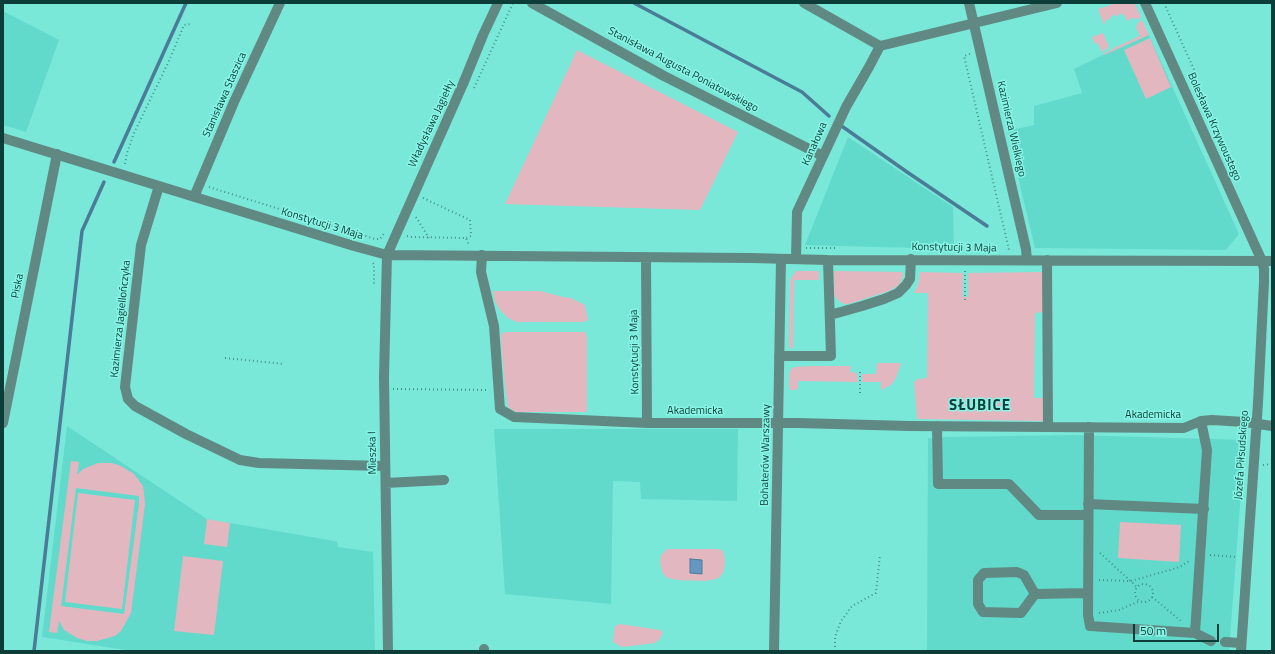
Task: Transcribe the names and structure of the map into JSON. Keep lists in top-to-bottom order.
{
  "streets": {
    "street": [
      "Stanisława Augusta Poniatowskiego",
      "Stanisława Staszica",
      "Władysława Jagiełły",
      "Bolesława Krzywoustego",
      "Kazimierza Wielkiego",
      "Kanałowa",
      "Konstytucji 3 Maja",
      "Piska",
      "Kazimierza Jagiellończyka",
      "Akademicka",
      "Mieszka I",
      "Bohaterów Warszawy",
      "Józefa Piłsudskiego"
    ]
  },
  "crossings": [
    ["Stanisława Augusta Poniatowskiego", "Kanałowa"],
    ["Stanisława Staszica", "Konstytucji 3 Maja"],
    ["Władysława Jagiełły", "Konstytucji 3 Maja"],
    ["Władysława Jagiełły", "Mieszka I"],
    ["Bolesława Krzywoustego", "Konstytucji 3 Maja"],
    ["Bolesława Krzywoustego", "Józefa Piłsudskiego"],
    ["Kazimierza Wielkiego", "Konstytucji 3 Maja"],
    ["Kanałowa", "Konstytucji 3 Maja"],
    ["Konstytucji 3 Maja", "Piska"],
    ["Konstytucji 3 Maja", "Kazimierza Jagiellończyka"],
    ["Konstytucji 3 Maja", "Akademicka"],
    ["Konstytucji 3 Maja", "Mieszka I"],
    ["Konstytucji 3 Maja", "Bohaterów Warszawy"],
    ["Konstytucji 3 Maja", "Józefa Piłsudskiego"],
    ["Kazimierza Jagiellończyka", "Mieszka I"],
    ["Akademicka", "Bohaterów Warszawy"],
    ["Akademicka", "Józefa Piłsudskiego"]
  ],
  "districts": ["SŁUBICE"],
  "scale_bar": "50 m"
}
